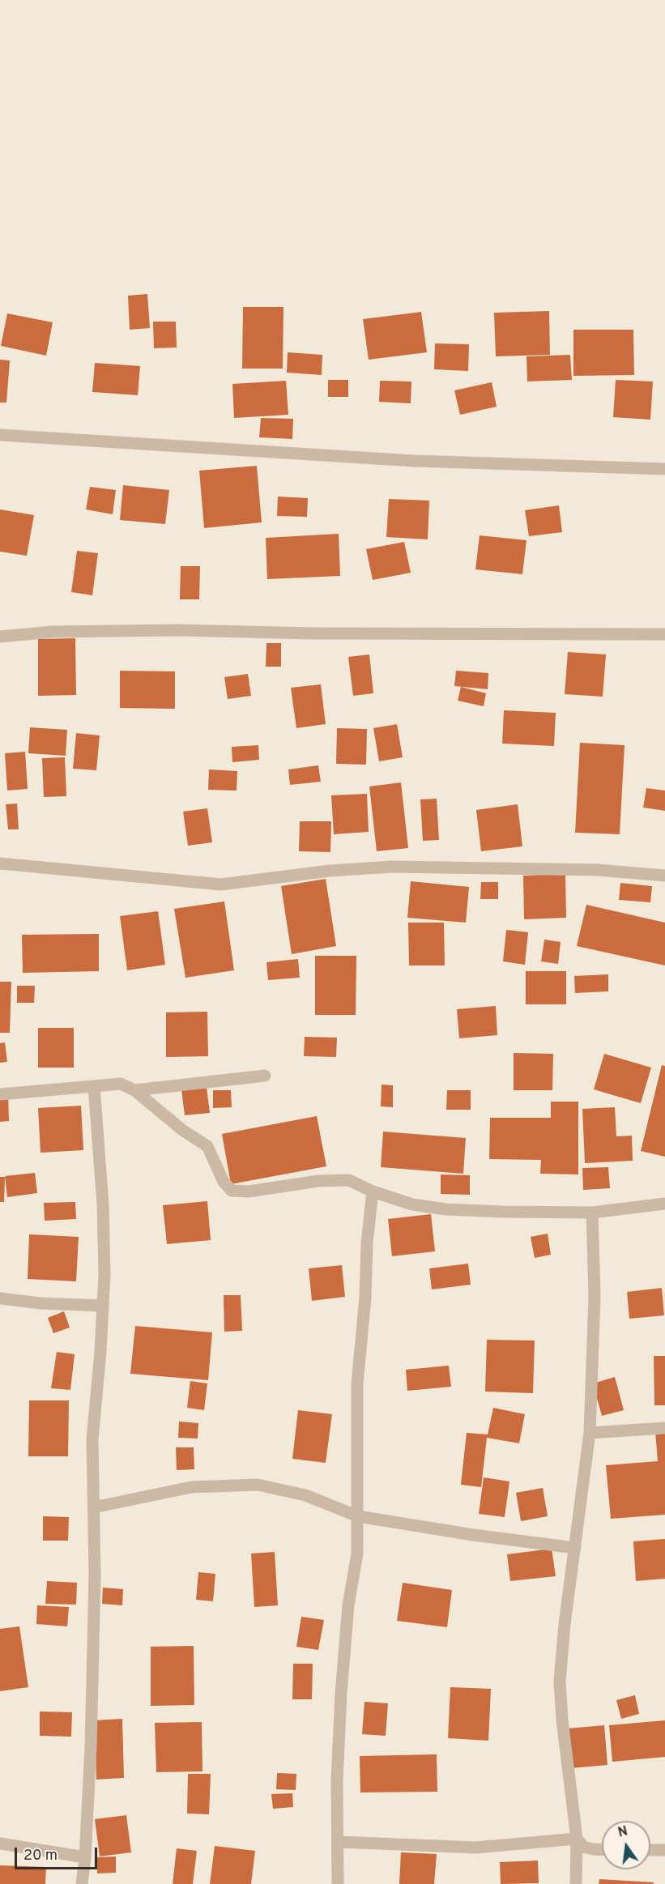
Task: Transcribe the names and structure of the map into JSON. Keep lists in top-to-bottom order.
{
  "scale_bar": "20 m",
  "north": "top"
}
